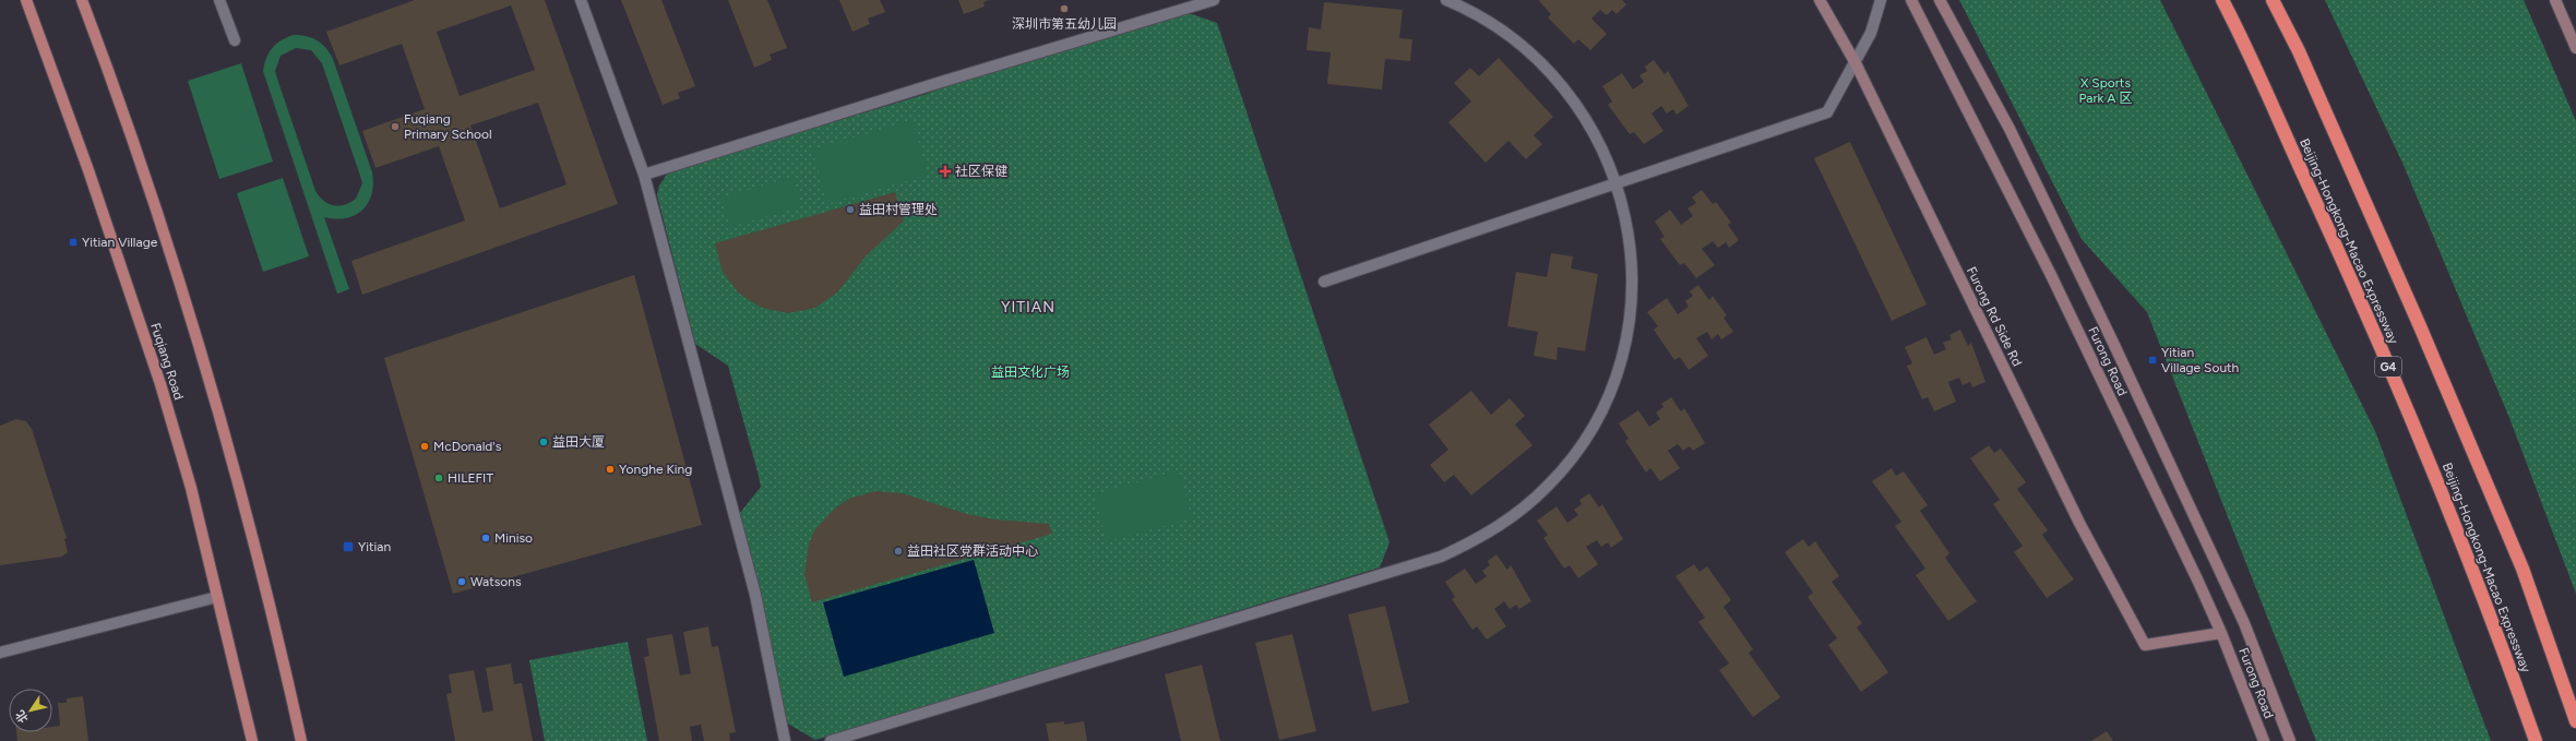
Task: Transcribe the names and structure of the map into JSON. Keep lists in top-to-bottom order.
{
  "streets": {
    "highway": ["Beijing-Hongkong-Macao Expressway", "G4"],
    "main road": ["Furong Rd Side Rd", "Fuqiang Road", "Furong Road"]
  },
  "crossings": [
    ["Furong Rd Side Rd", "Furong Road"]
  ],
  "districts": ["YITIAN"],
  "parks": ["X Sports Park A 区", "益田文化广场"],
  "places": {
    "other": [
      "深圳市第五幼儿园",
      "Fuqiang Primary School",
      "益田村管理处",
      "益田大厦",
      "McDonald's",
      "Yonghe King",
      "HILEFIT",
      "Miniso",
      "益田社区党群活动中心",
      "Watsons"
    ],
    "health": ["社区保健"],
    "transit": ["Yitian Village", "Yitian Village South", "Yitian"]
  },
  "north": "bottom left"
}
